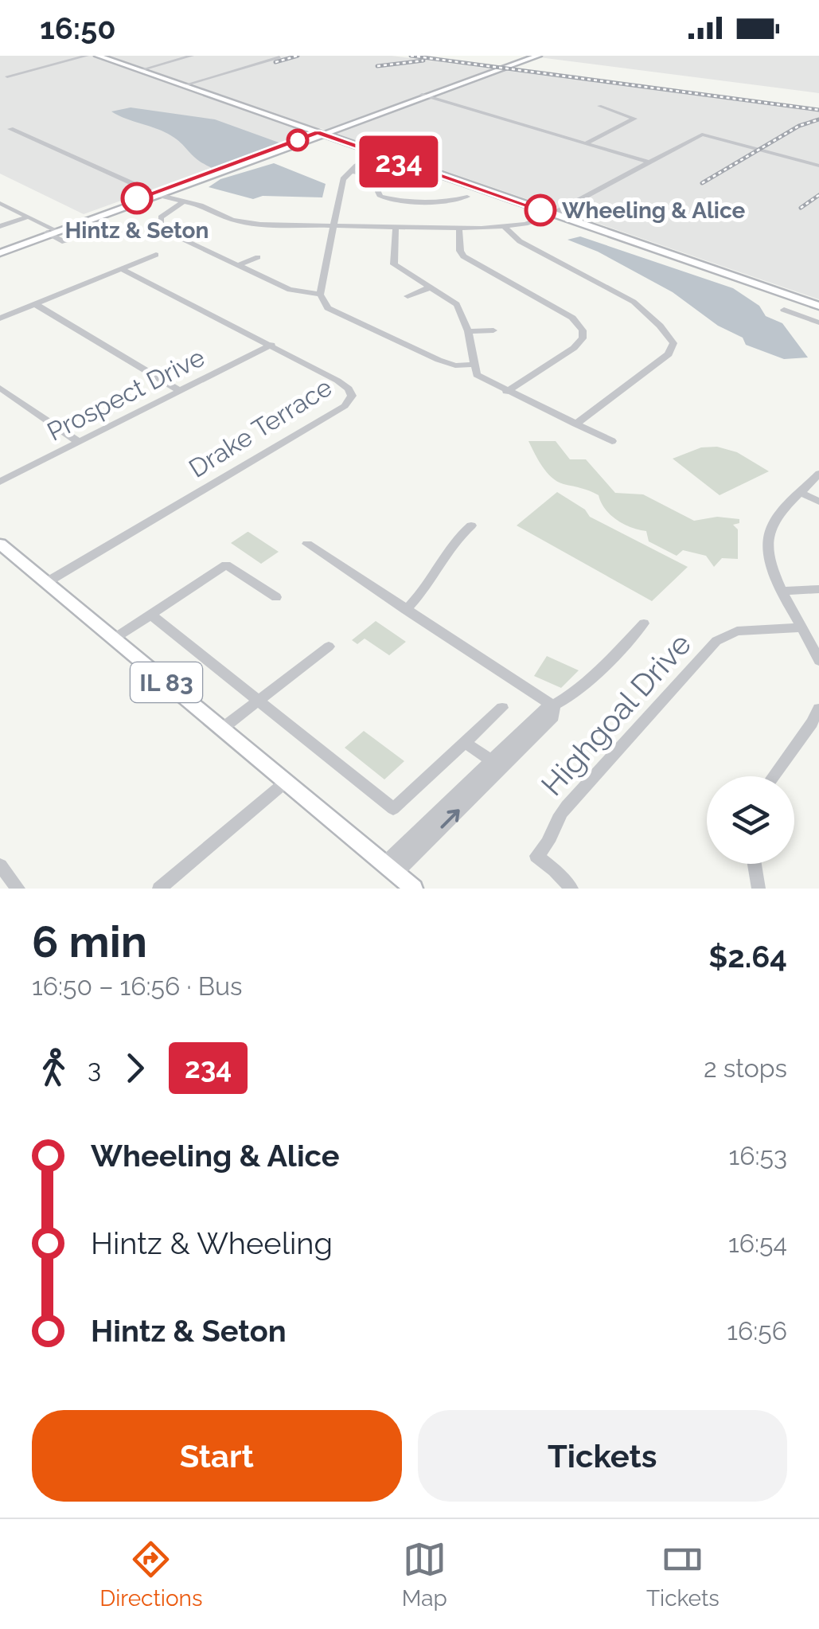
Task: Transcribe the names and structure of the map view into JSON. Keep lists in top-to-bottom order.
{
  "streets": {
    "main road": ["IL 83"],
    "street": ["Prospect Drive", "Drake Terrace", "Highgoal Drive"]
  },
  "crossings": [
    ["Prospect Drive", "Drake Terrace"],
    ["Drake Terrace", "IL 83"]
  ],
  "places": ["Hintz & Seton", "Wheeling & Alice"],
  "lines": ["bus line 234"],
  "page": {
    "status": "16:50",
    "on_map": "234",
    "heading": ["6 min", "16:50 – 16:56 · Bus", "$2.64"],
    "legs": ["3", "234", "2 stops"],
    "list": [
      {
        "name": "Wheeling & Alice",
        "value": "16:53"
      },
      {
        "name": "Hintz & Wheeling",
        "value": "16:54"
      },
      {
        "name": "Hintz & Seton",
        "value": "16:56"
      }
    ],
    "buttons": ["Start", "Tickets"],
    "tabs": ["Directions", "Map", "Tickets"]
  }
}
